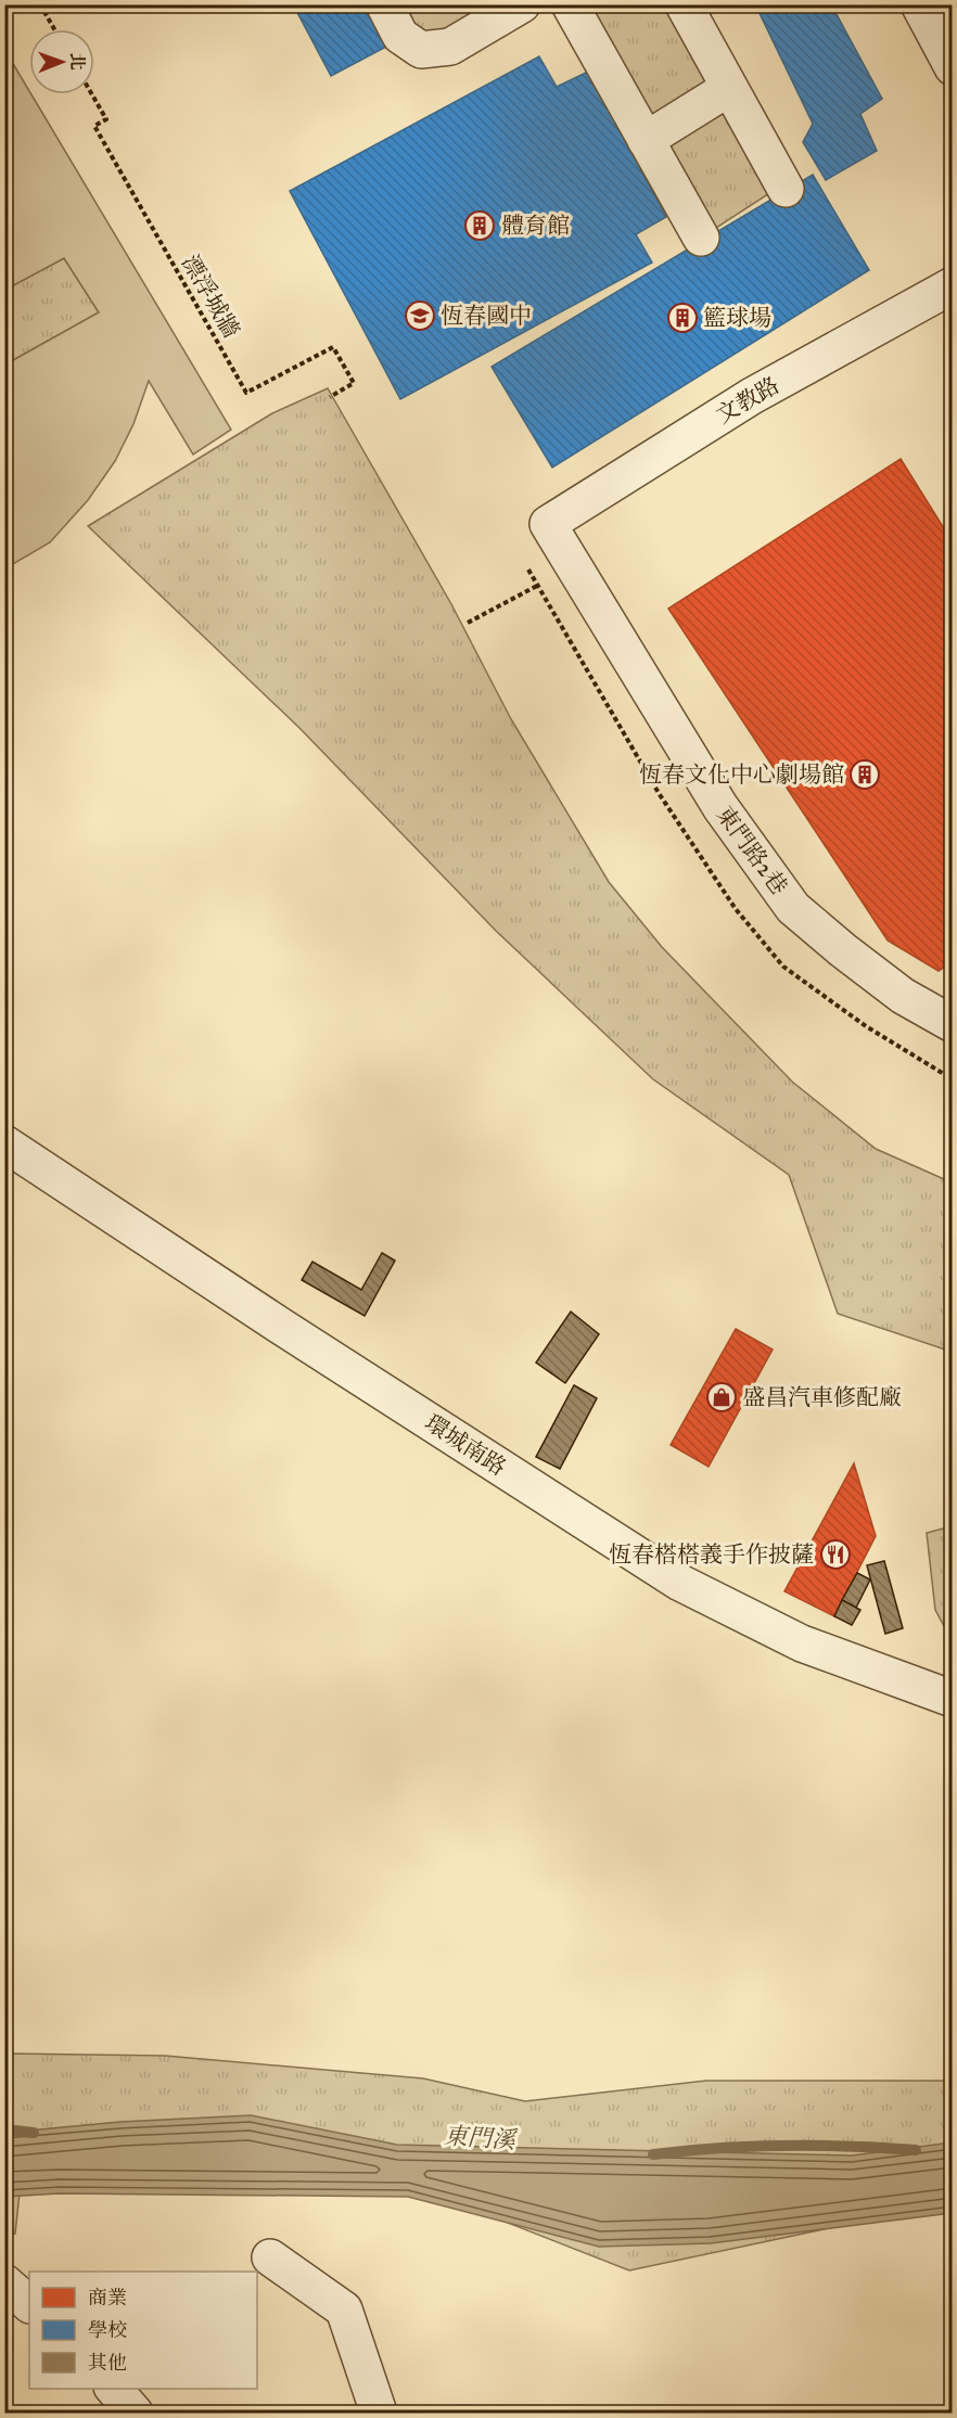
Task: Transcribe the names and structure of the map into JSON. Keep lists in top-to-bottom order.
{
  "streets": {
    "street": ["文教路", "東門路2巷", "環城南路"],
    "path": ["漂浮城牆"]
  },
  "crossings": [
    ["文教路", "東門路2巷"]
  ],
  "water": ["東門溪"],
  "places": {
    "building": ["體育館", "籃球場", "恆春文化中心劇場館"],
    "school or university": ["恆春國中"],
    "shop": ["盛昌汽車修配廠"],
    "restaurant": ["恆春榙榙義手作披薩"]
  },
  "legend": ["商業", "學校", "其他"],
  "north": "right"
}
